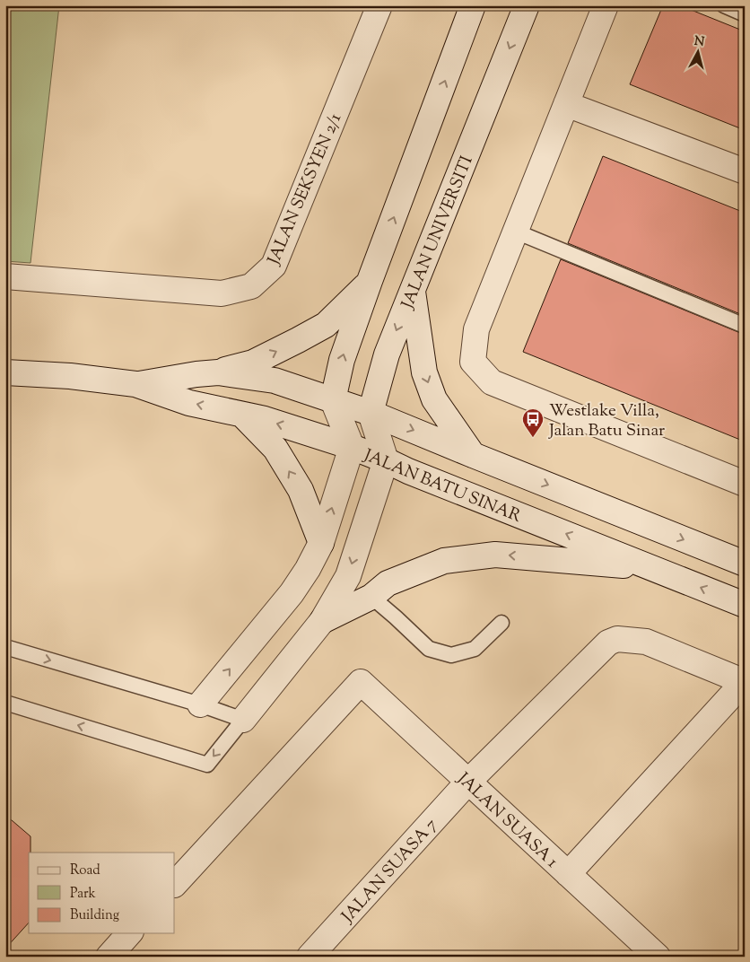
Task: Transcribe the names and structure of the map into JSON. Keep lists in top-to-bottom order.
{
  "streets": {
    "street": [
      "JALAN SEKSYEN 2/1",
      "JALAN UNIVERSITI",
      "JALAN BATU SINAR",
      "JALAN SUASA 1",
      "JALAN SUASA 7"
    ]
  },
  "crossings": [
    ["JALAN UNIVERSITI", "JALAN BATU SINAR"],
    ["JALAN SUASA 1", "JALAN SUASA 7"]
  ],
  "places": {
    "bus stop": ["Westlake Villa, Jalan Batu Sinar"]
  },
  "legend": ["Road", "Park", "Building"],
  "north": "top"
}
